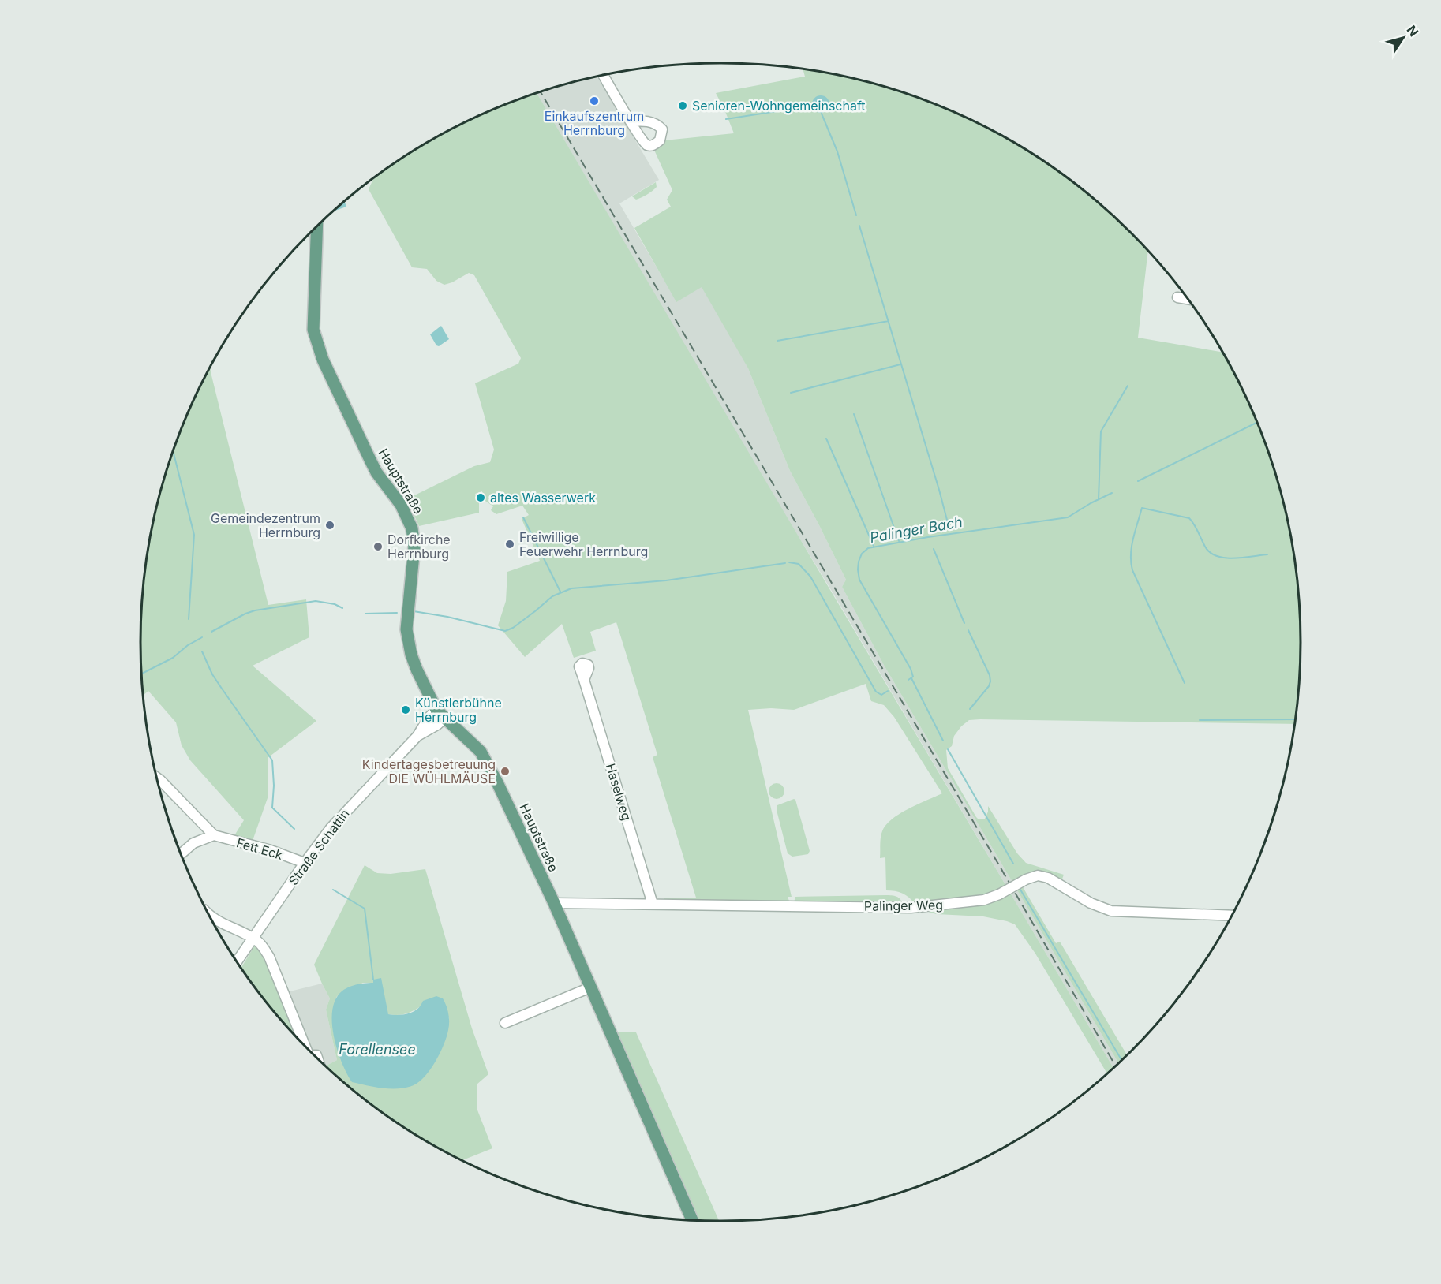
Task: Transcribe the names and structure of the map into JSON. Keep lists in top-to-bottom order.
{
  "streets": {
    "main road": ["Hauptstraße"],
    "street": [
      "Haselweg",
      "Straße Schattin",
      "Fett Eck",
      "Palinger Weg"
    ]
  },
  "crossings": [
    ["Hauptstraße", "Straße Schattin"],
    ["Hauptstraße", "Palinger Weg"],
    ["Haselweg", "Palinger Weg"],
    ["Straße Schattin", "Fett Eck"]
  ],
  "water": ["Palinger Bach", "Forellensee"],
  "places": [
    "Einkaufszentrum Herrnburg",
    "Senioren-Wohngemeinschaft",
    "altes Wasserwerk",
    "Gemeindezentrum Herrnburg",
    "Freiwillige Feuerwehr Herrnburg",
    "Dorfkirche Herrnburg",
    "Künstlerbühne Herrnburg",
    "Kindertagesbetreuung DIE WÜHLMÄUSE"
  ],
  "north": "top right"
}
